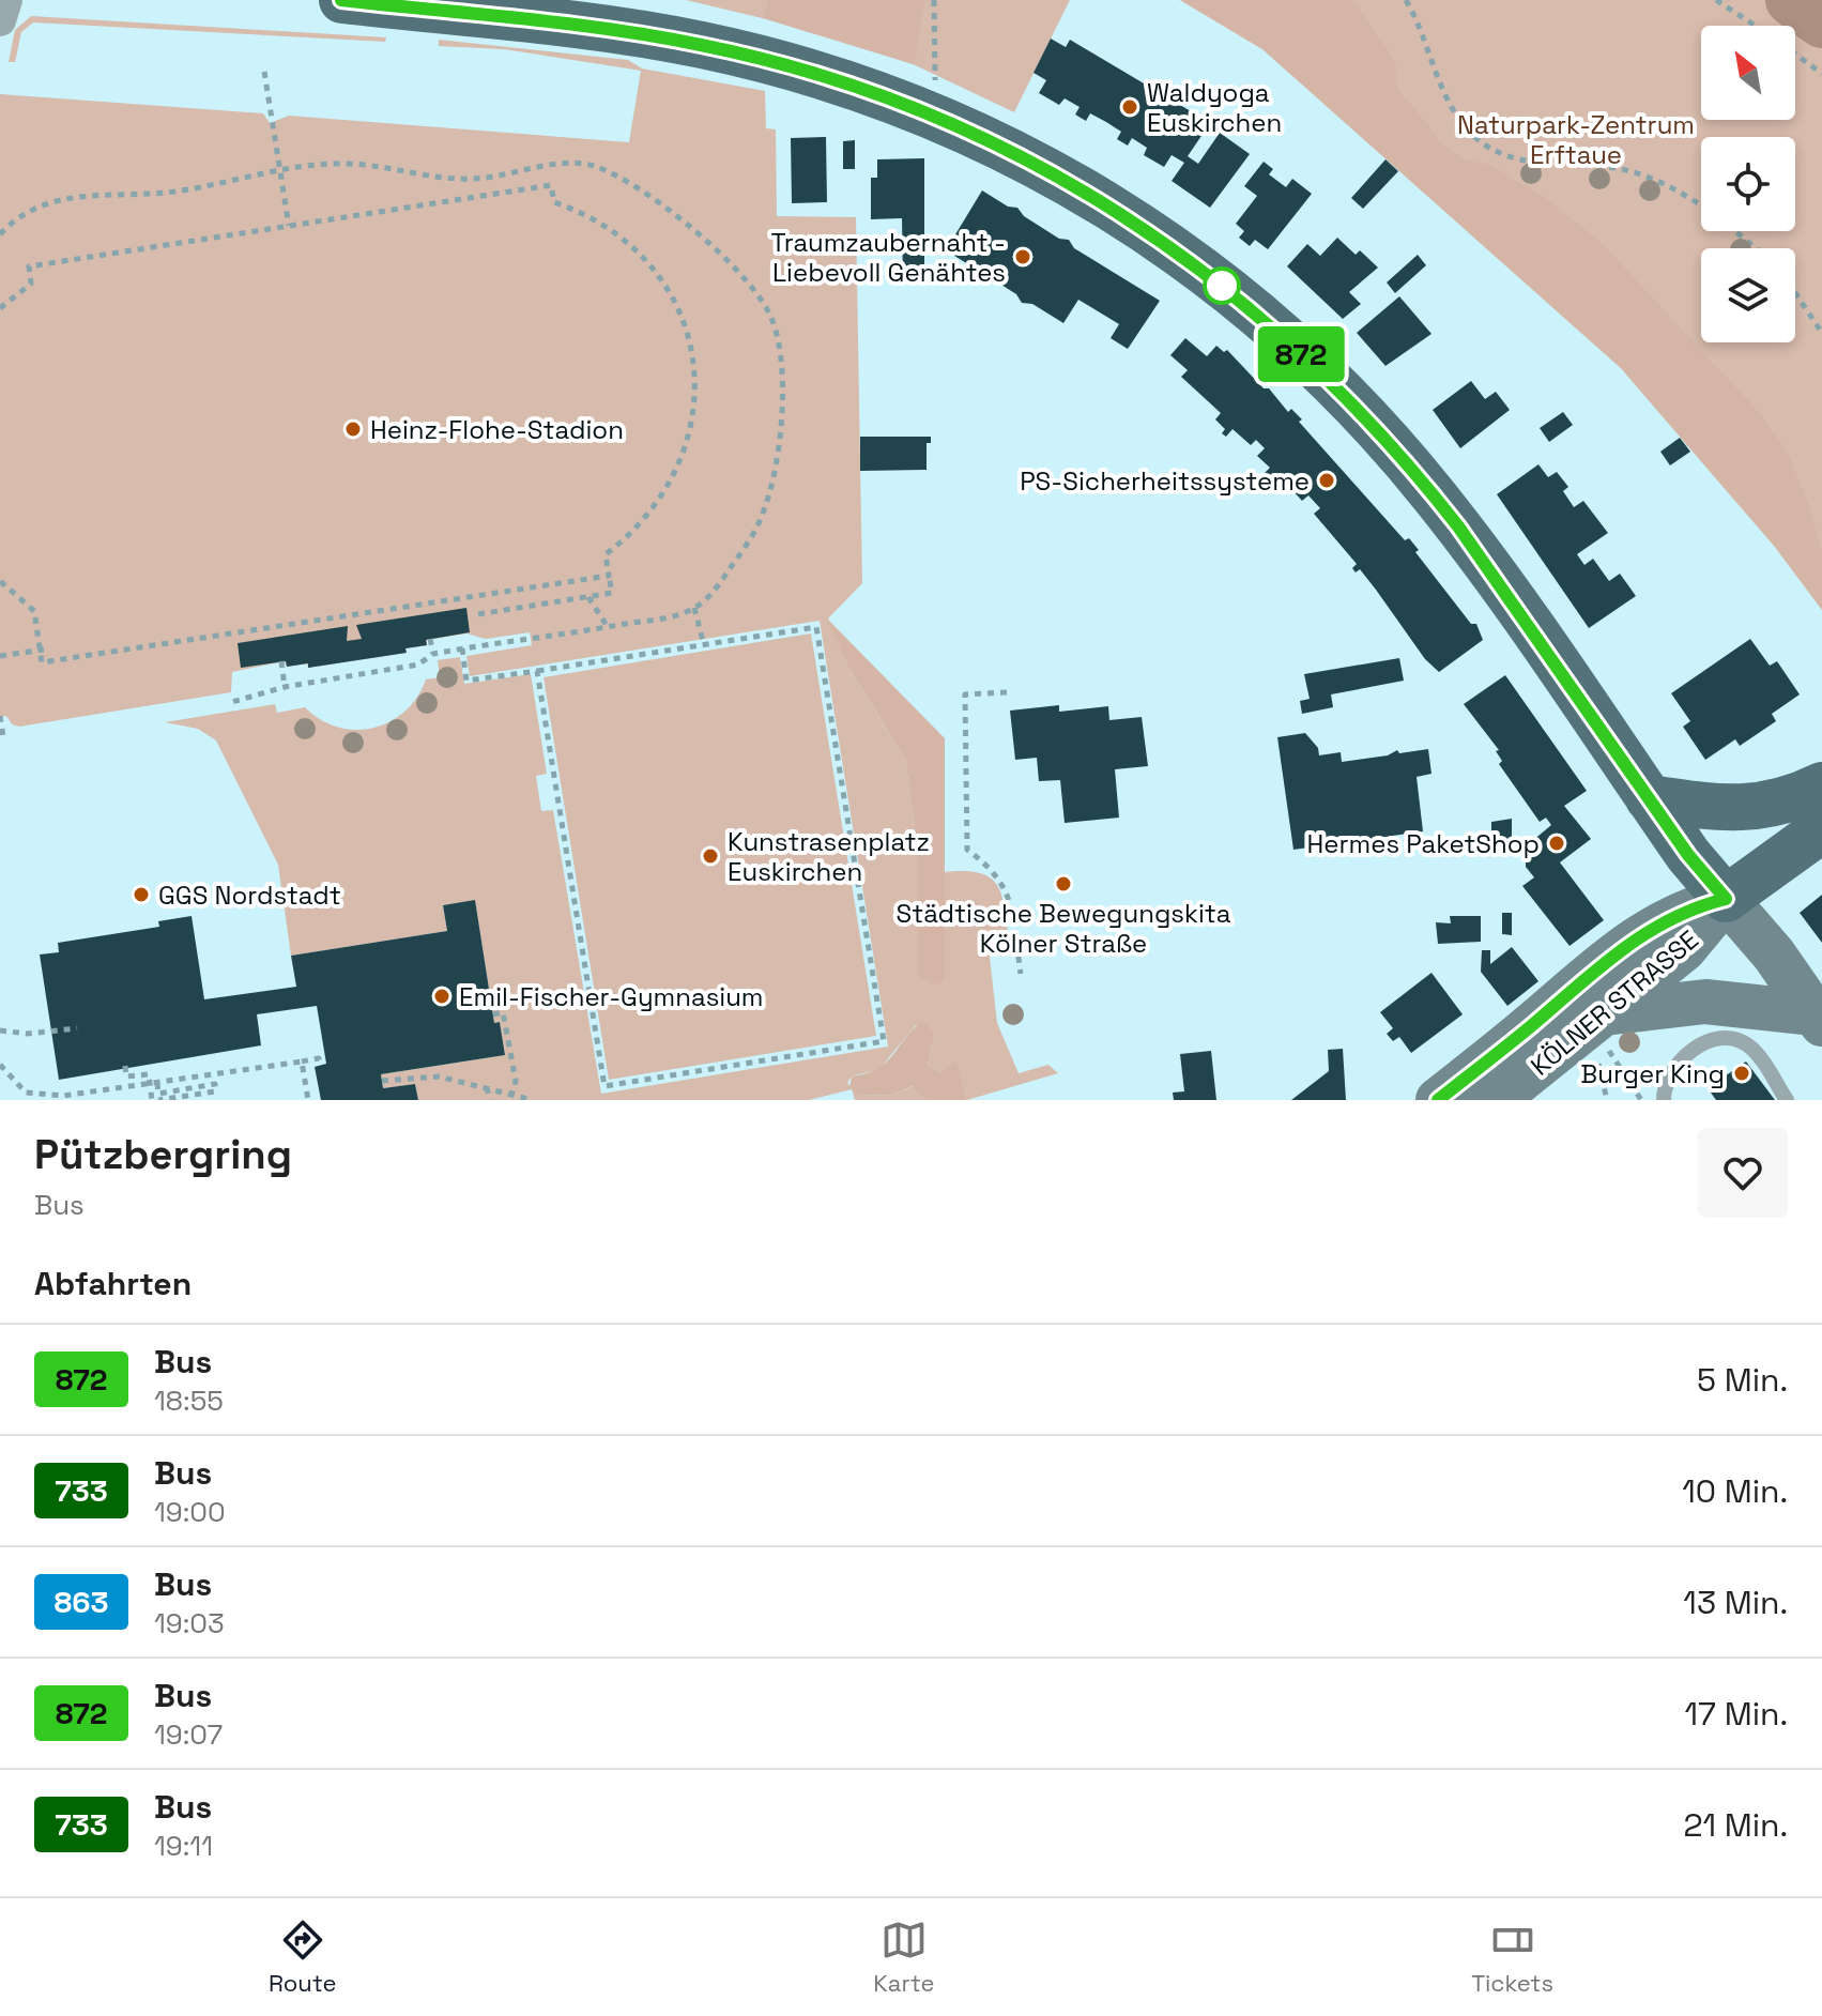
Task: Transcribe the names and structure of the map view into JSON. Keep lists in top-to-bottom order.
{
  "streets": {
    "main road": ["KÖLNER STRASSE"]
  },
  "parks": ["Naturpark-Zentrum Erftaue"],
  "places": [
    "Waldyoga Euskirchen",
    "Traumzaubernaht - Liebevoll Genähtes",
    "Heinz-Flohe-Stadion",
    "PS-Sicherheitssysteme",
    "Hermes PaketShop",
    "Kunstrasenplatz Euskirchen",
    "Städtische Bewegungskita Kölner Straße",
    "GGS Nordstadt",
    "Emil-Fischer-Gymnasium",
    "Burger King"
  ],
  "lines": ["bus line 872"],
  "north": "top left",
  "page": {
    "on_map": "872",
    "heading": [
      ["Pützbergring", "Bus"],
      "Abfahrten"
    ],
    "list": [
      {
        "mark": "872",
        "name": "Bus",
        "note": "18:55",
        "value": "5 Min."
      },
      {
        "mark": "733",
        "name": "Bus",
        "note": "19:00",
        "value": "10 Min."
      },
      {
        "mark": "863",
        "name": "Bus",
        "note": "19:03",
        "value": "13 Min."
      },
      {
        "mark": "872",
        "name": "Bus",
        "note": "19:07",
        "value": "17 Min."
      },
      {
        "mark": "733",
        "name": "Bus",
        "note": "19:11",
        "value": "21 Min."
      }
    ],
    "tabs": ["Route", "Karte", "Tickets"]
  }
}
